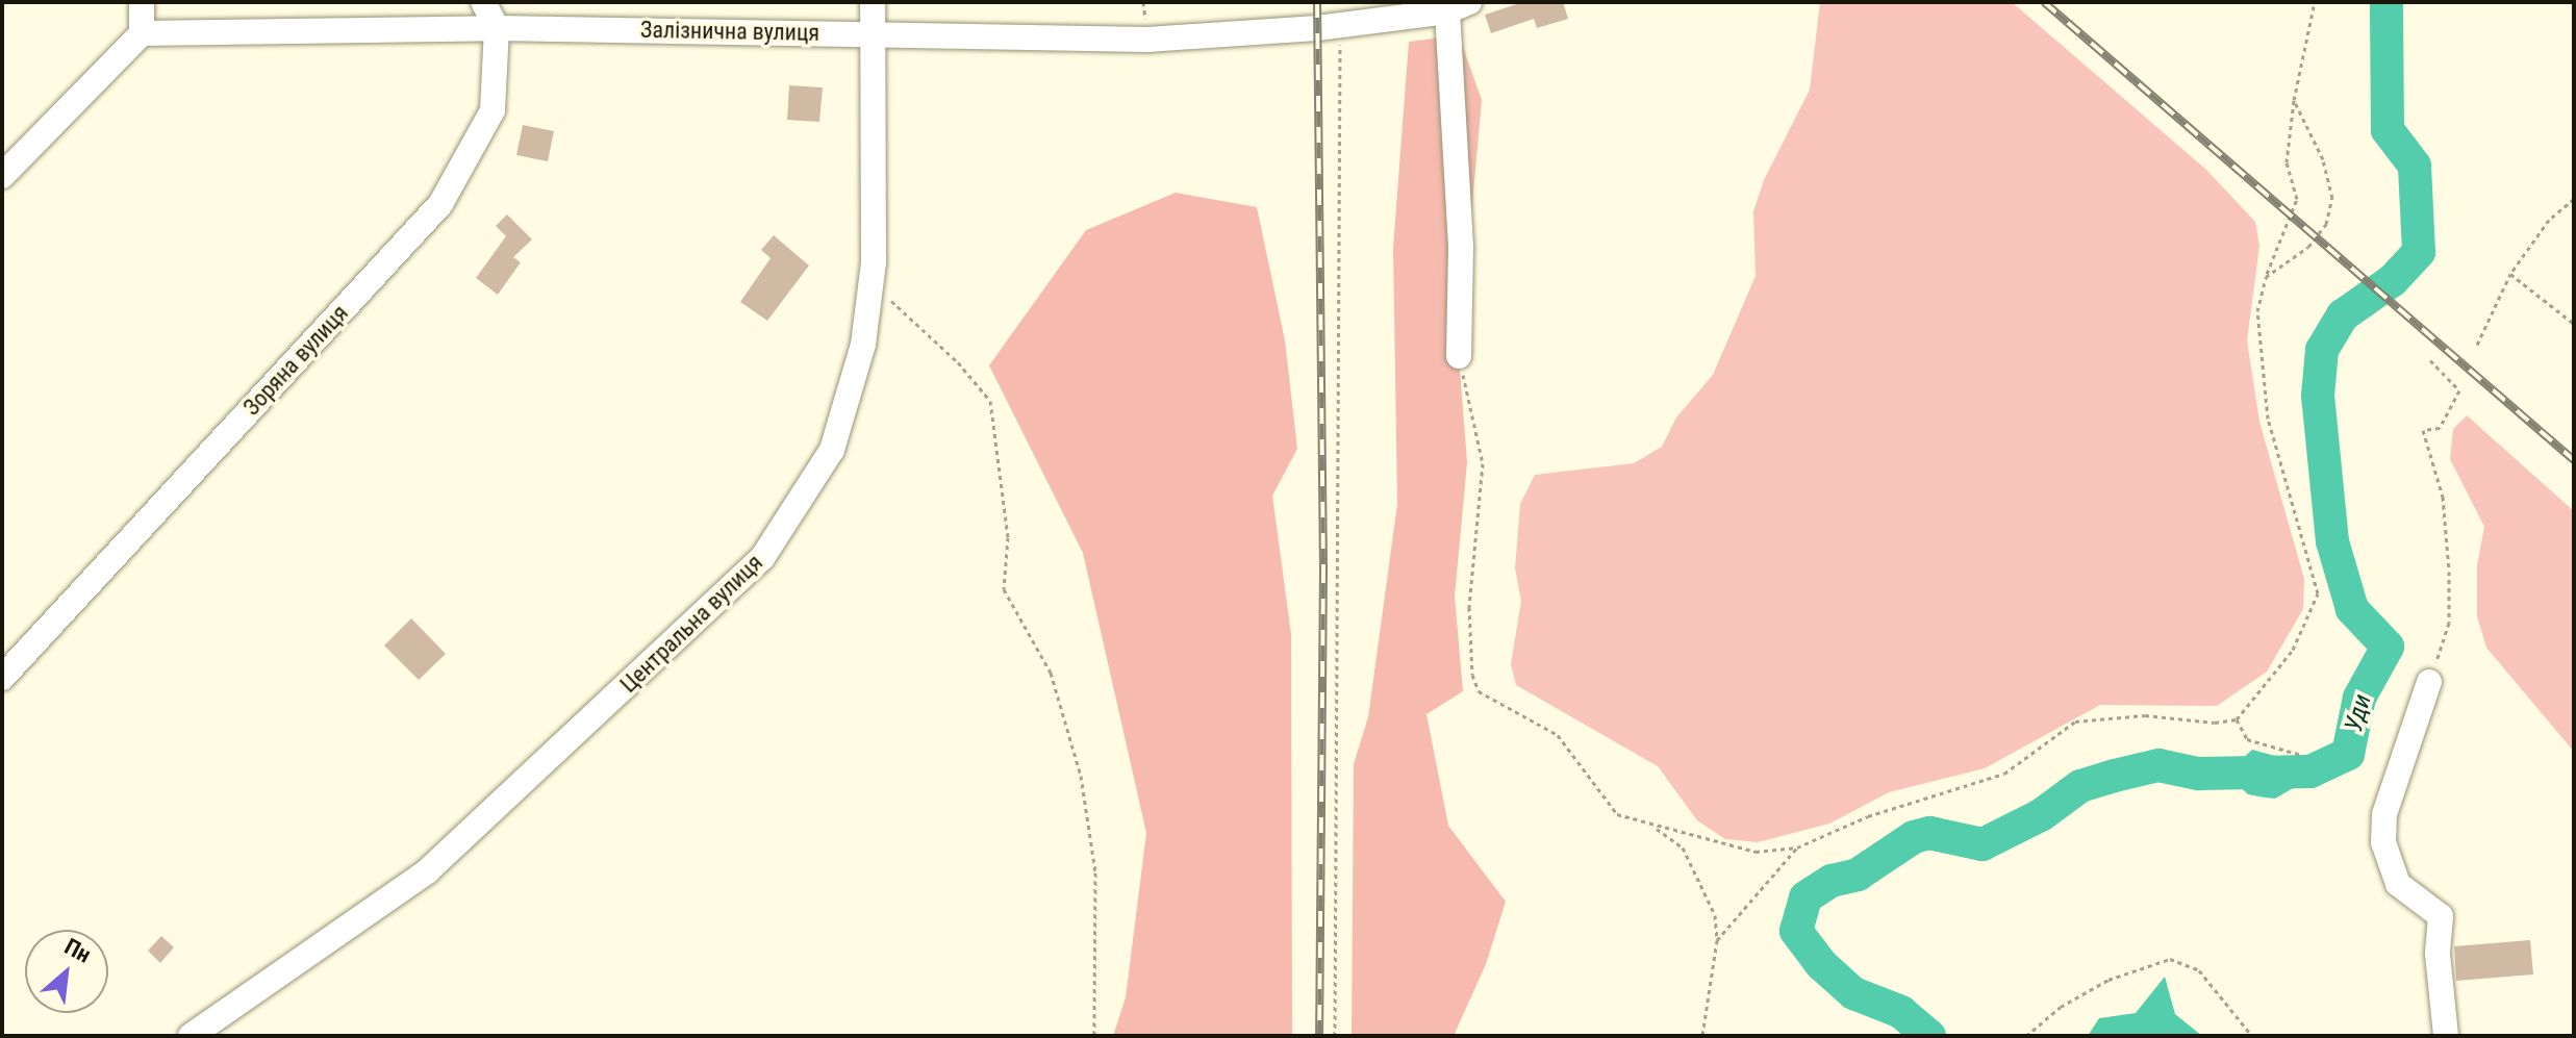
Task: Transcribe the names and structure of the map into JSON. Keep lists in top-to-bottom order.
{
  "streets": {
    "street": ["Залізнична вулиця", "Зоряна вулиця", "Центральна вулиця"]
  },
  "crossings": [
    ["Залізнична вулиця", "Зоряна вулиця"],
    ["Залізнична вулиця", "Центральна вулиця"]
  ],
  "water": ["Уди"],
  "north": "top right"
}
